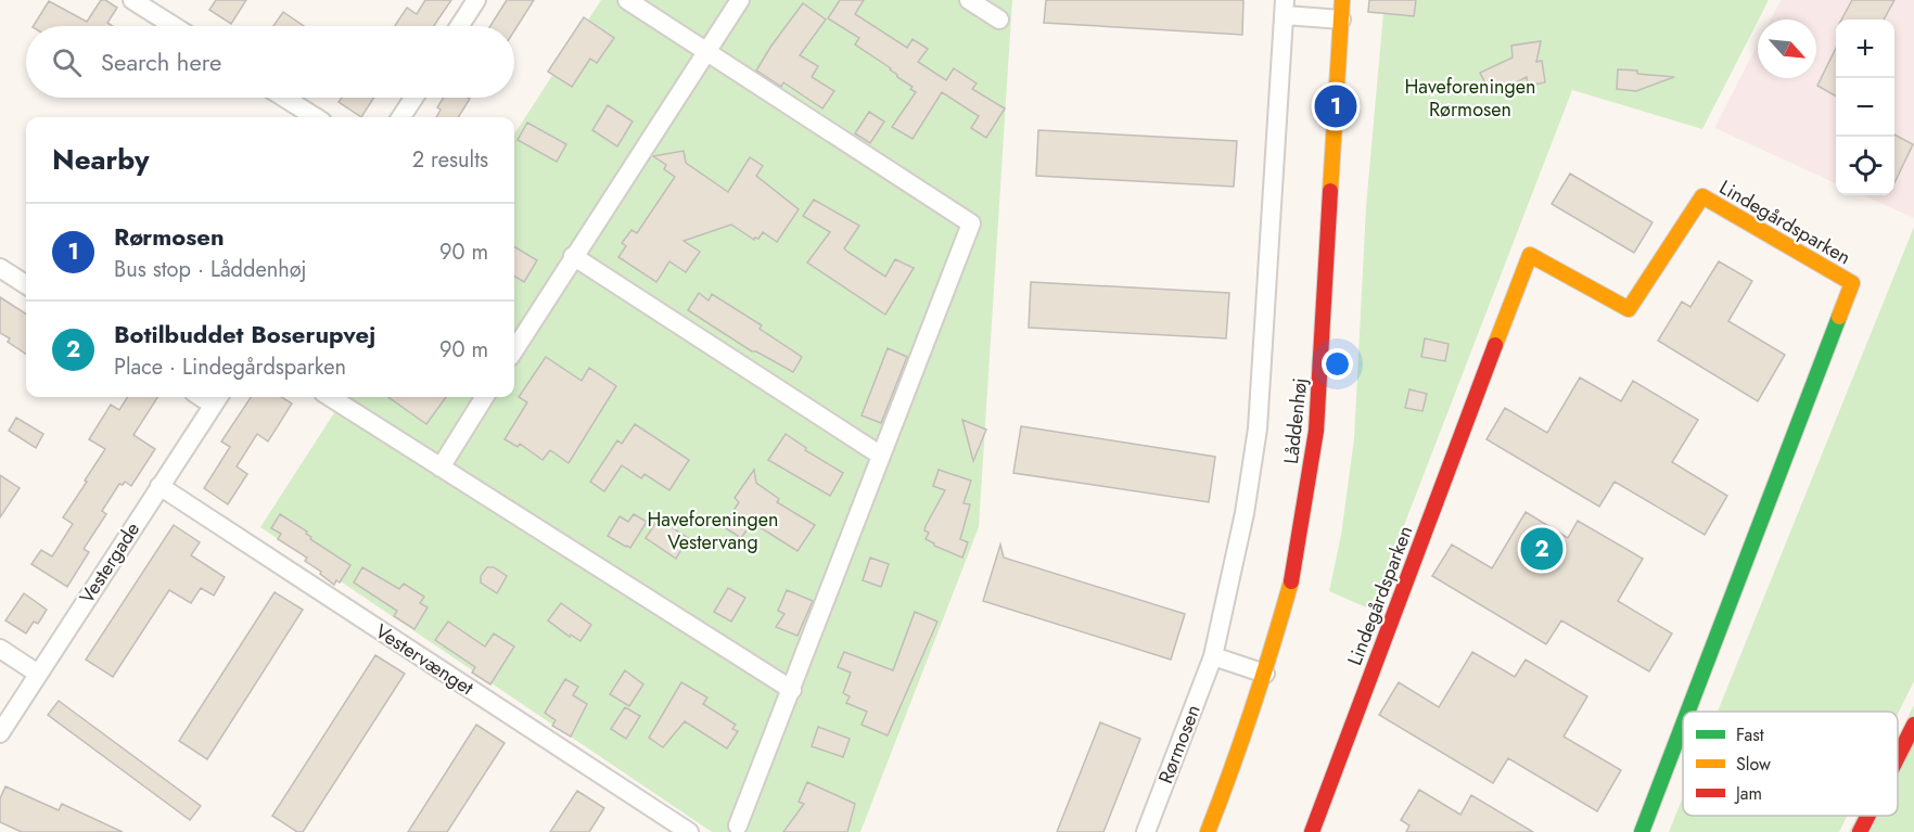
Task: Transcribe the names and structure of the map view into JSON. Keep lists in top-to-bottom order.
{
  "streets": {
    "street": [
      "Lindegårdsparken",
      "Låddenhøj",
      "Vestergade",
      "Vestervænget",
      "Rørmosen"
    ]
  },
  "crossings": [
    ["Låddenhøj", "Rørmosen"],
    ["Vestergade", "Vestervænget"]
  ],
  "parks": ["Haveforeningen Rørmosen", "Haveforeningen Vestervang"],
  "legend": ["Fast", "Slow", "Jam"],
  "north": "bottom right",
  "page": {
    "map_buttons": ["+", "−"],
    "search": "Search here",
    "pins": ["1", "2"],
    "heading": ["Nearby", "2 results"],
    "list": [
      {
        "mark": "1",
        "name": "Rørmosen",
        "note": "Bus stop · Låddenhøj",
        "value": "90 m"
      },
      {
        "mark": "2",
        "name": "Botilbuddet Boserupvej",
        "note": "Place · Lindegårdsparken",
        "value": "90 m"
      }
    ]
  }
}
